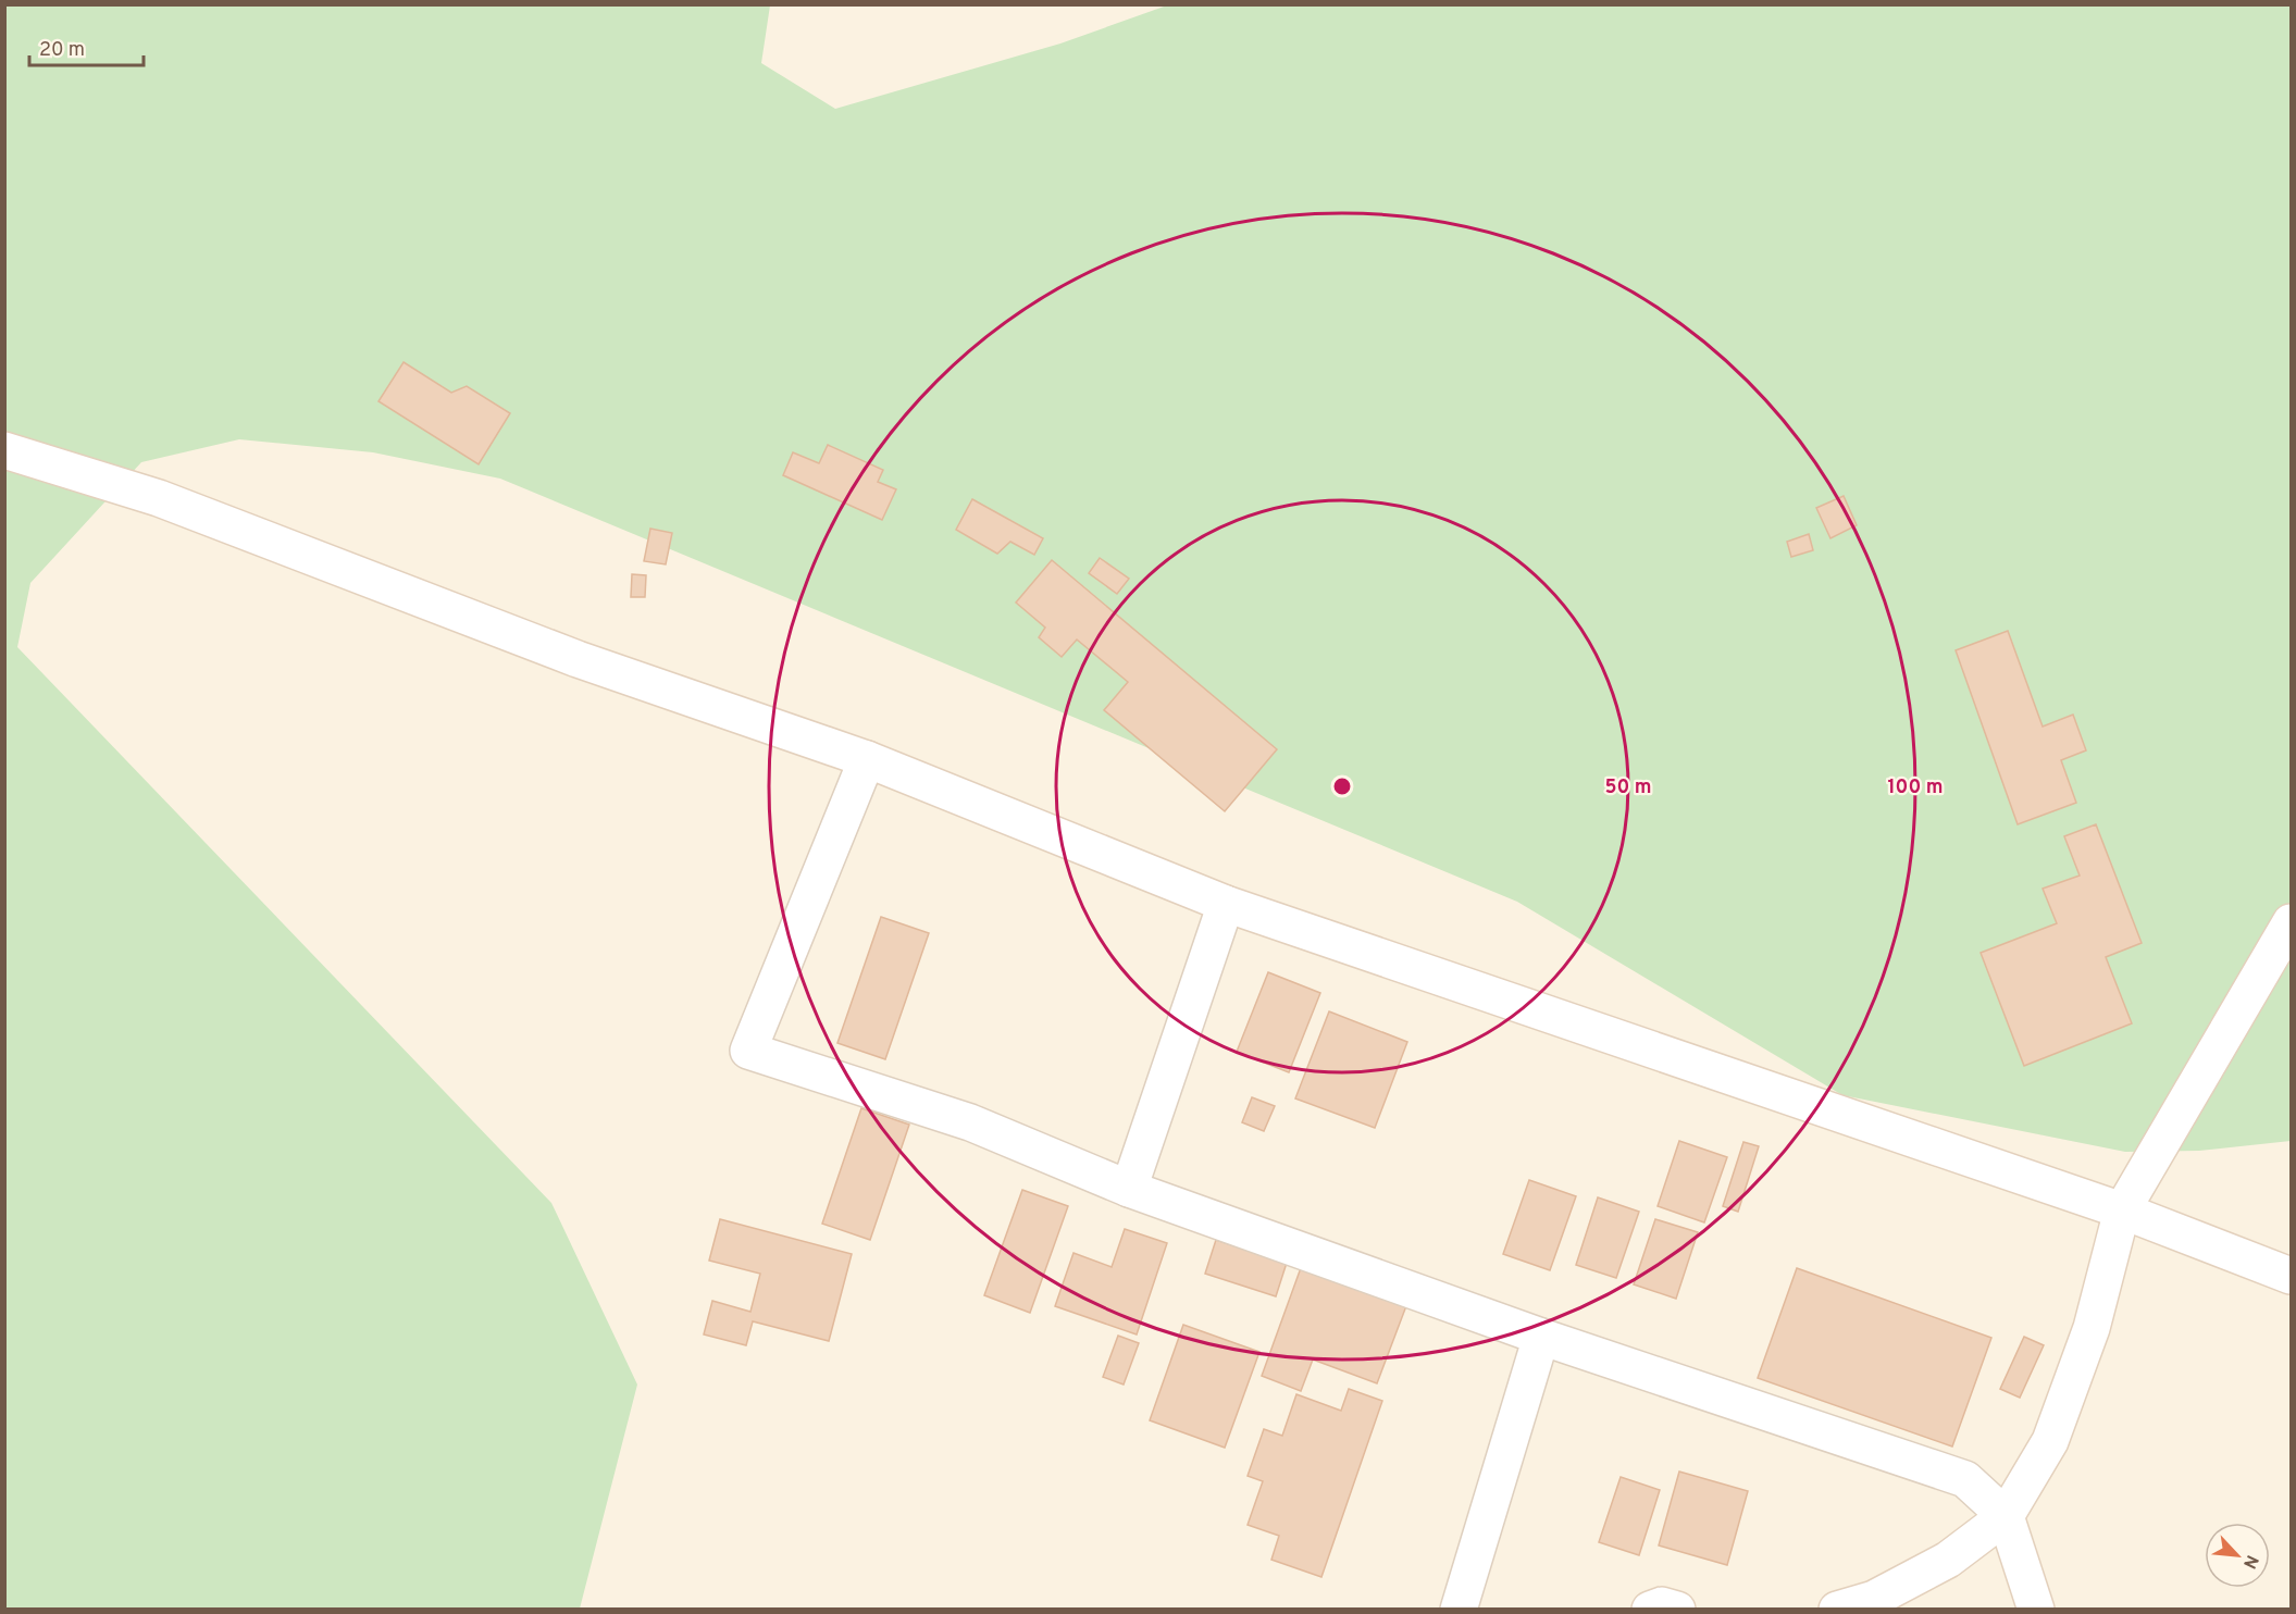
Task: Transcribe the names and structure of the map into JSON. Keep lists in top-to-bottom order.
{
  "scale_bar": "20 m",
  "north": "bottom right",
  "rings": ["50 m", "100 m"]
}
